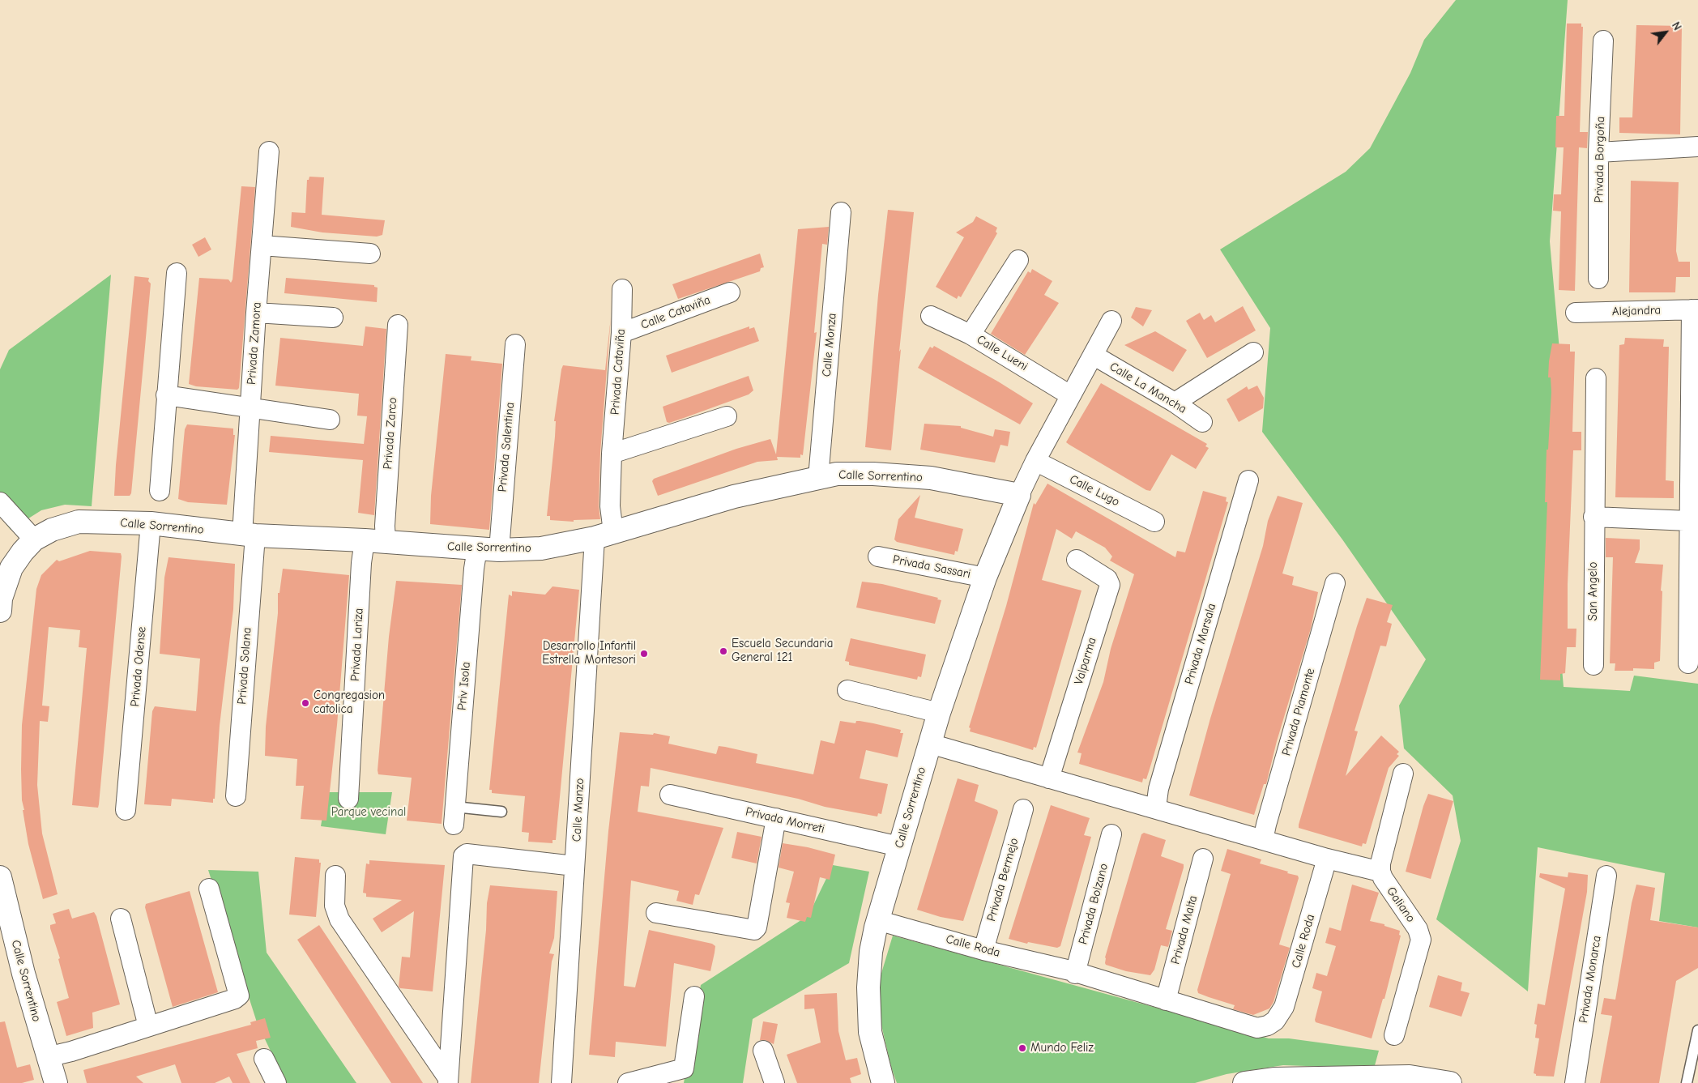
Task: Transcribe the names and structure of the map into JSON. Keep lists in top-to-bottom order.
{
  "streets": {
    "street": [
      "Privada Borgoña",
      "Alejandra",
      "Calle Cataviña",
      "Privada Zamora",
      "Calle Monza",
      "Calle Lueni",
      "Privada Cataviña",
      "Calle La Mancha",
      "Privada Zarco",
      "Privada Salentina",
      "Calle Sorrentino",
      "Calle Lugo",
      "Privada Sassari",
      "San Angelo",
      "Privada Marsala",
      "Privada Lariza",
      "Valparma",
      "Privada Solana",
      "Privada Odense",
      "Priv Isola",
      "Privada Piamonte",
      "Calle Manzo",
      "Privada Morreti",
      "Privada Bermejo",
      "Privada Bolzano",
      "Galiano",
      "Privada Malta",
      "Calle Roda",
      "Privada Monarca"
    ]
  },
  "crossings": [
    ["Calle Cataviña", "Privada Cataviña"],
    ["Privada Zamora", "Calle Sorrentino"],
    ["Privada Zamora", "Privada Solana"],
    ["Calle Monza", "Calle Sorrentino"],
    ["Calle Lueni", "Calle Sorrentino"],
    ["Privada Cataviña", "Calle Sorrentino"],
    ["Privada Cataviña", "Calle Manzo"],
    ["Calle La Mancha", "Calle Sorrentino"],
    ["Privada Zarco", "Calle Sorrentino"],
    ["Privada Zarco", "Privada Lariza"],
    ["Privada Salentina", "Calle Sorrentino"],
    ["Privada Salentina", "Priv Isola"],
    ["Calle Sorrentino", "Calle Lugo"],
    ["Calle Sorrentino", "Privada Sassari"],
    ["Calle Sorrentino", "Privada Lariza"],
    ["Calle Sorrentino", "Privada Solana"],
    ["Calle Sorrentino", "Privada Odense"],
    ["Calle Sorrentino", "Priv Isola"],
    ["Calle Sorrentino", "Calle Manzo"],
    ["Calle Sorrentino", "Privada Morreti"],
    ["Calle Sorrentino", "Calle Roda"],
    ["Privada Bermejo", "Calle Roda"],
    ["Privada Bolzano", "Calle Roda"],
    ["Privada Malta", "Calle Roda"]
  ],
  "parks": ["Parque vecinal"],
  "places": [
    "Escuela Secundaria General 121",
    "Desarrollo Infantil Estrella Montesori",
    "Congregasion catolica",
    "Mundo Feliz"
  ],
  "north": "top right"
}
